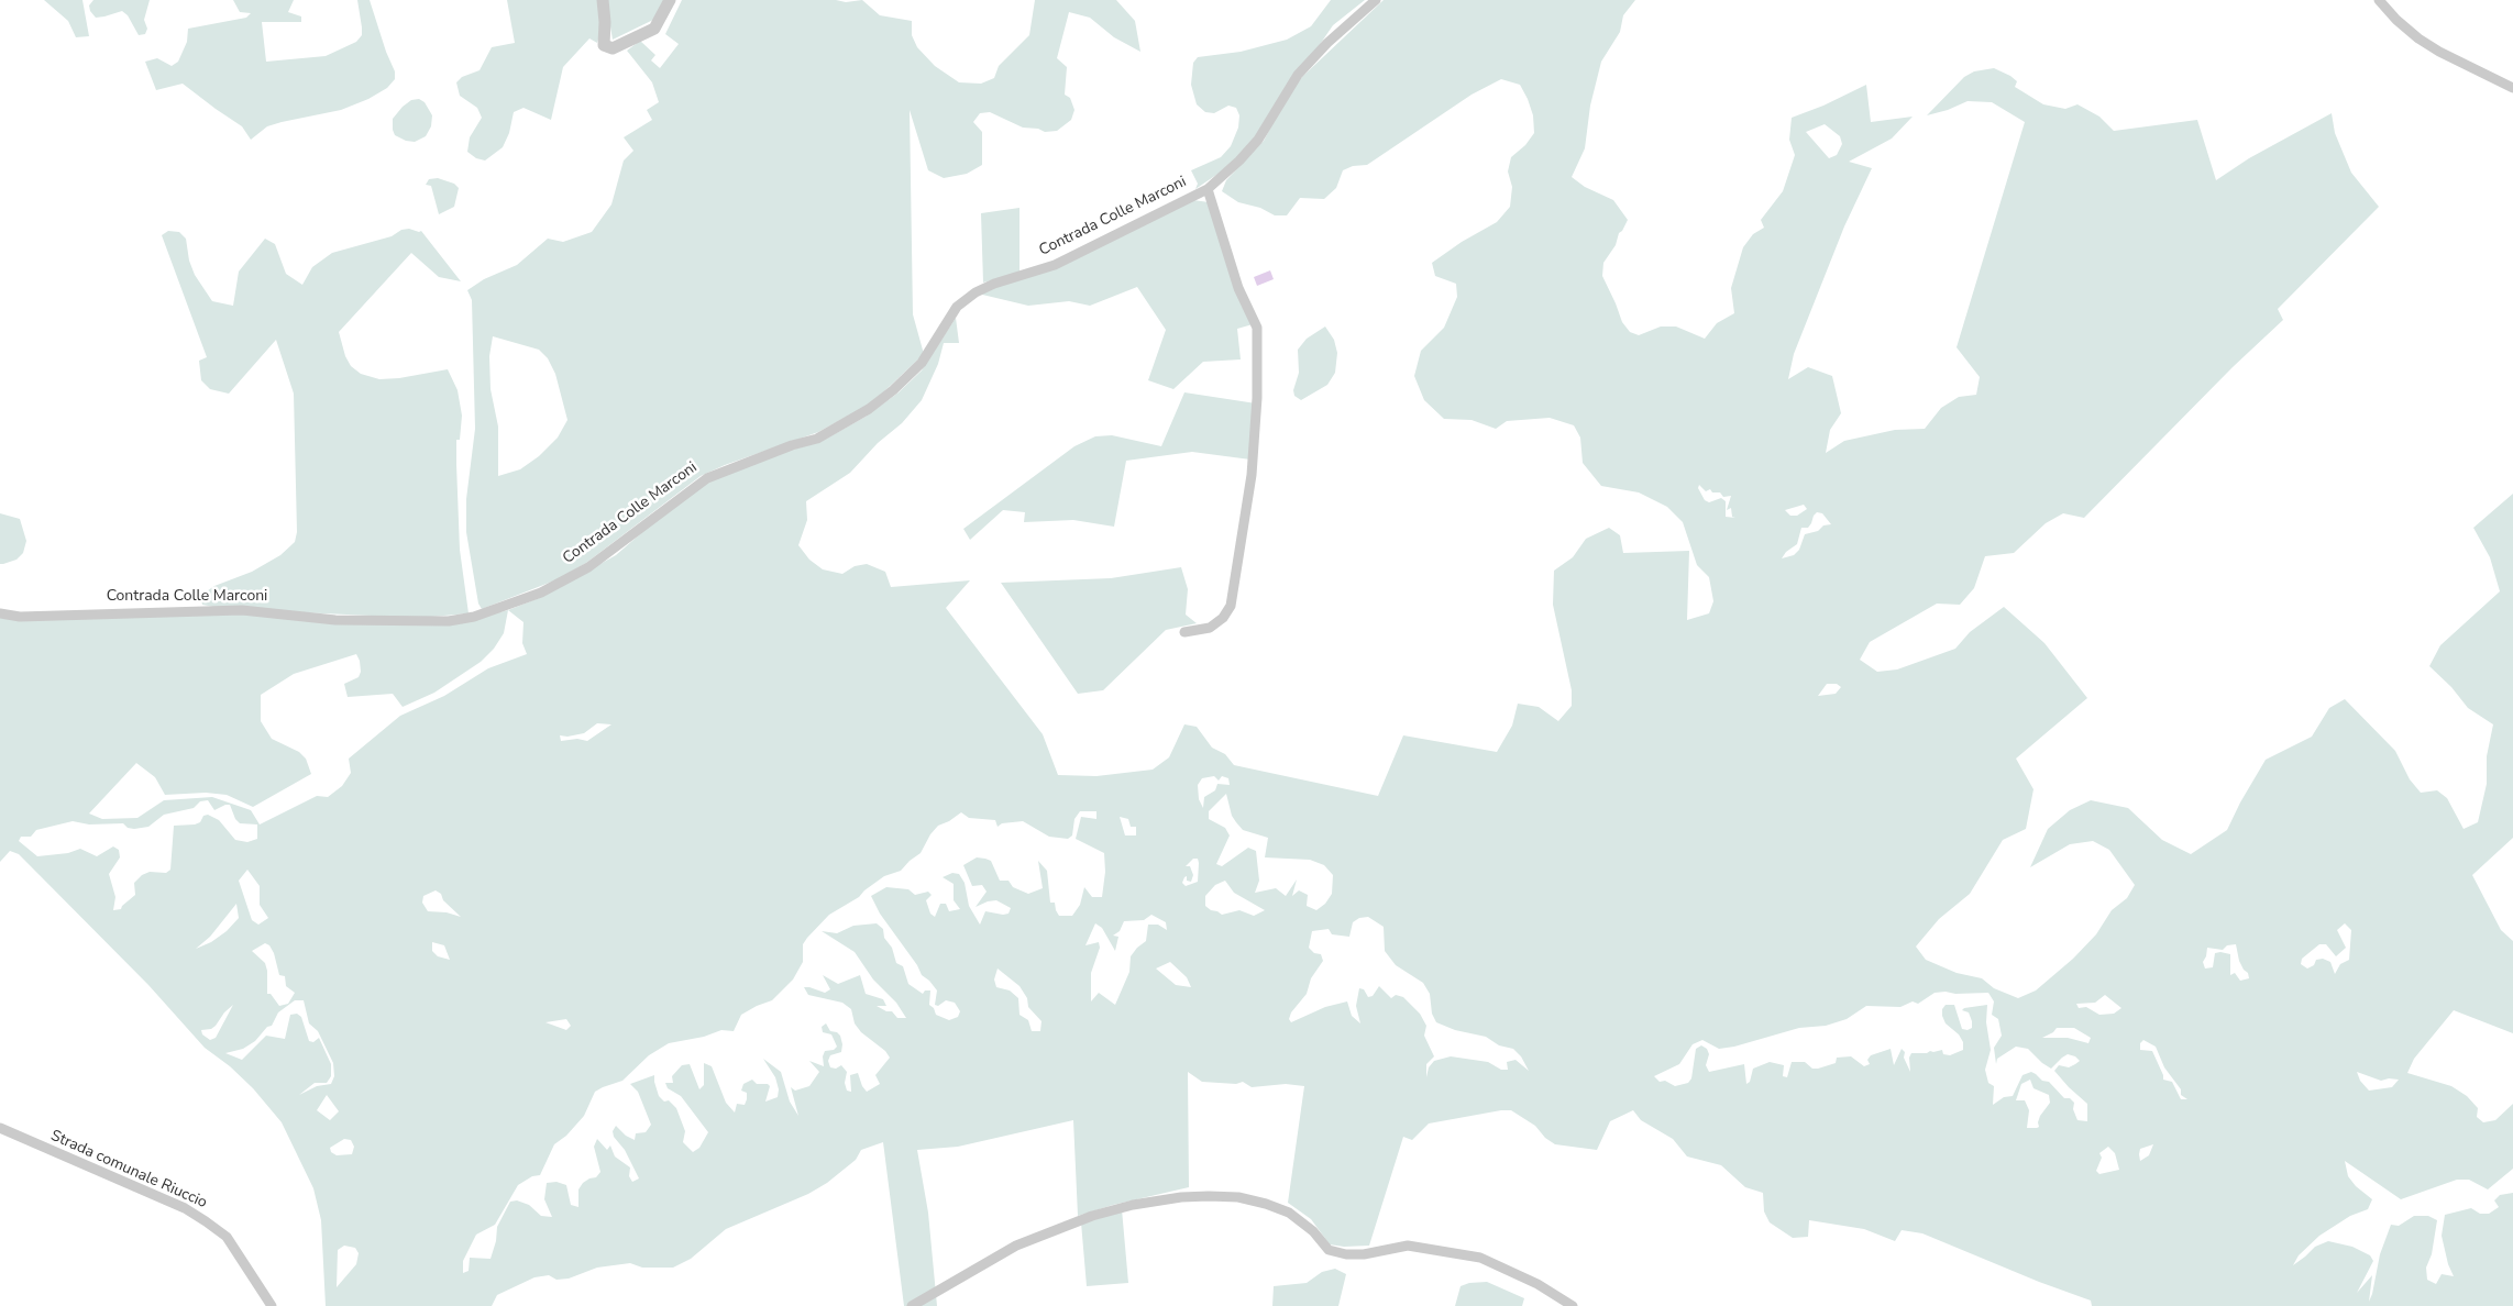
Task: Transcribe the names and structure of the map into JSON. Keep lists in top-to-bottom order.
{
  "streets": {
    "street": ["Contrada Colle Marconi", "Strada comunale Riuccio"]
  }
}
